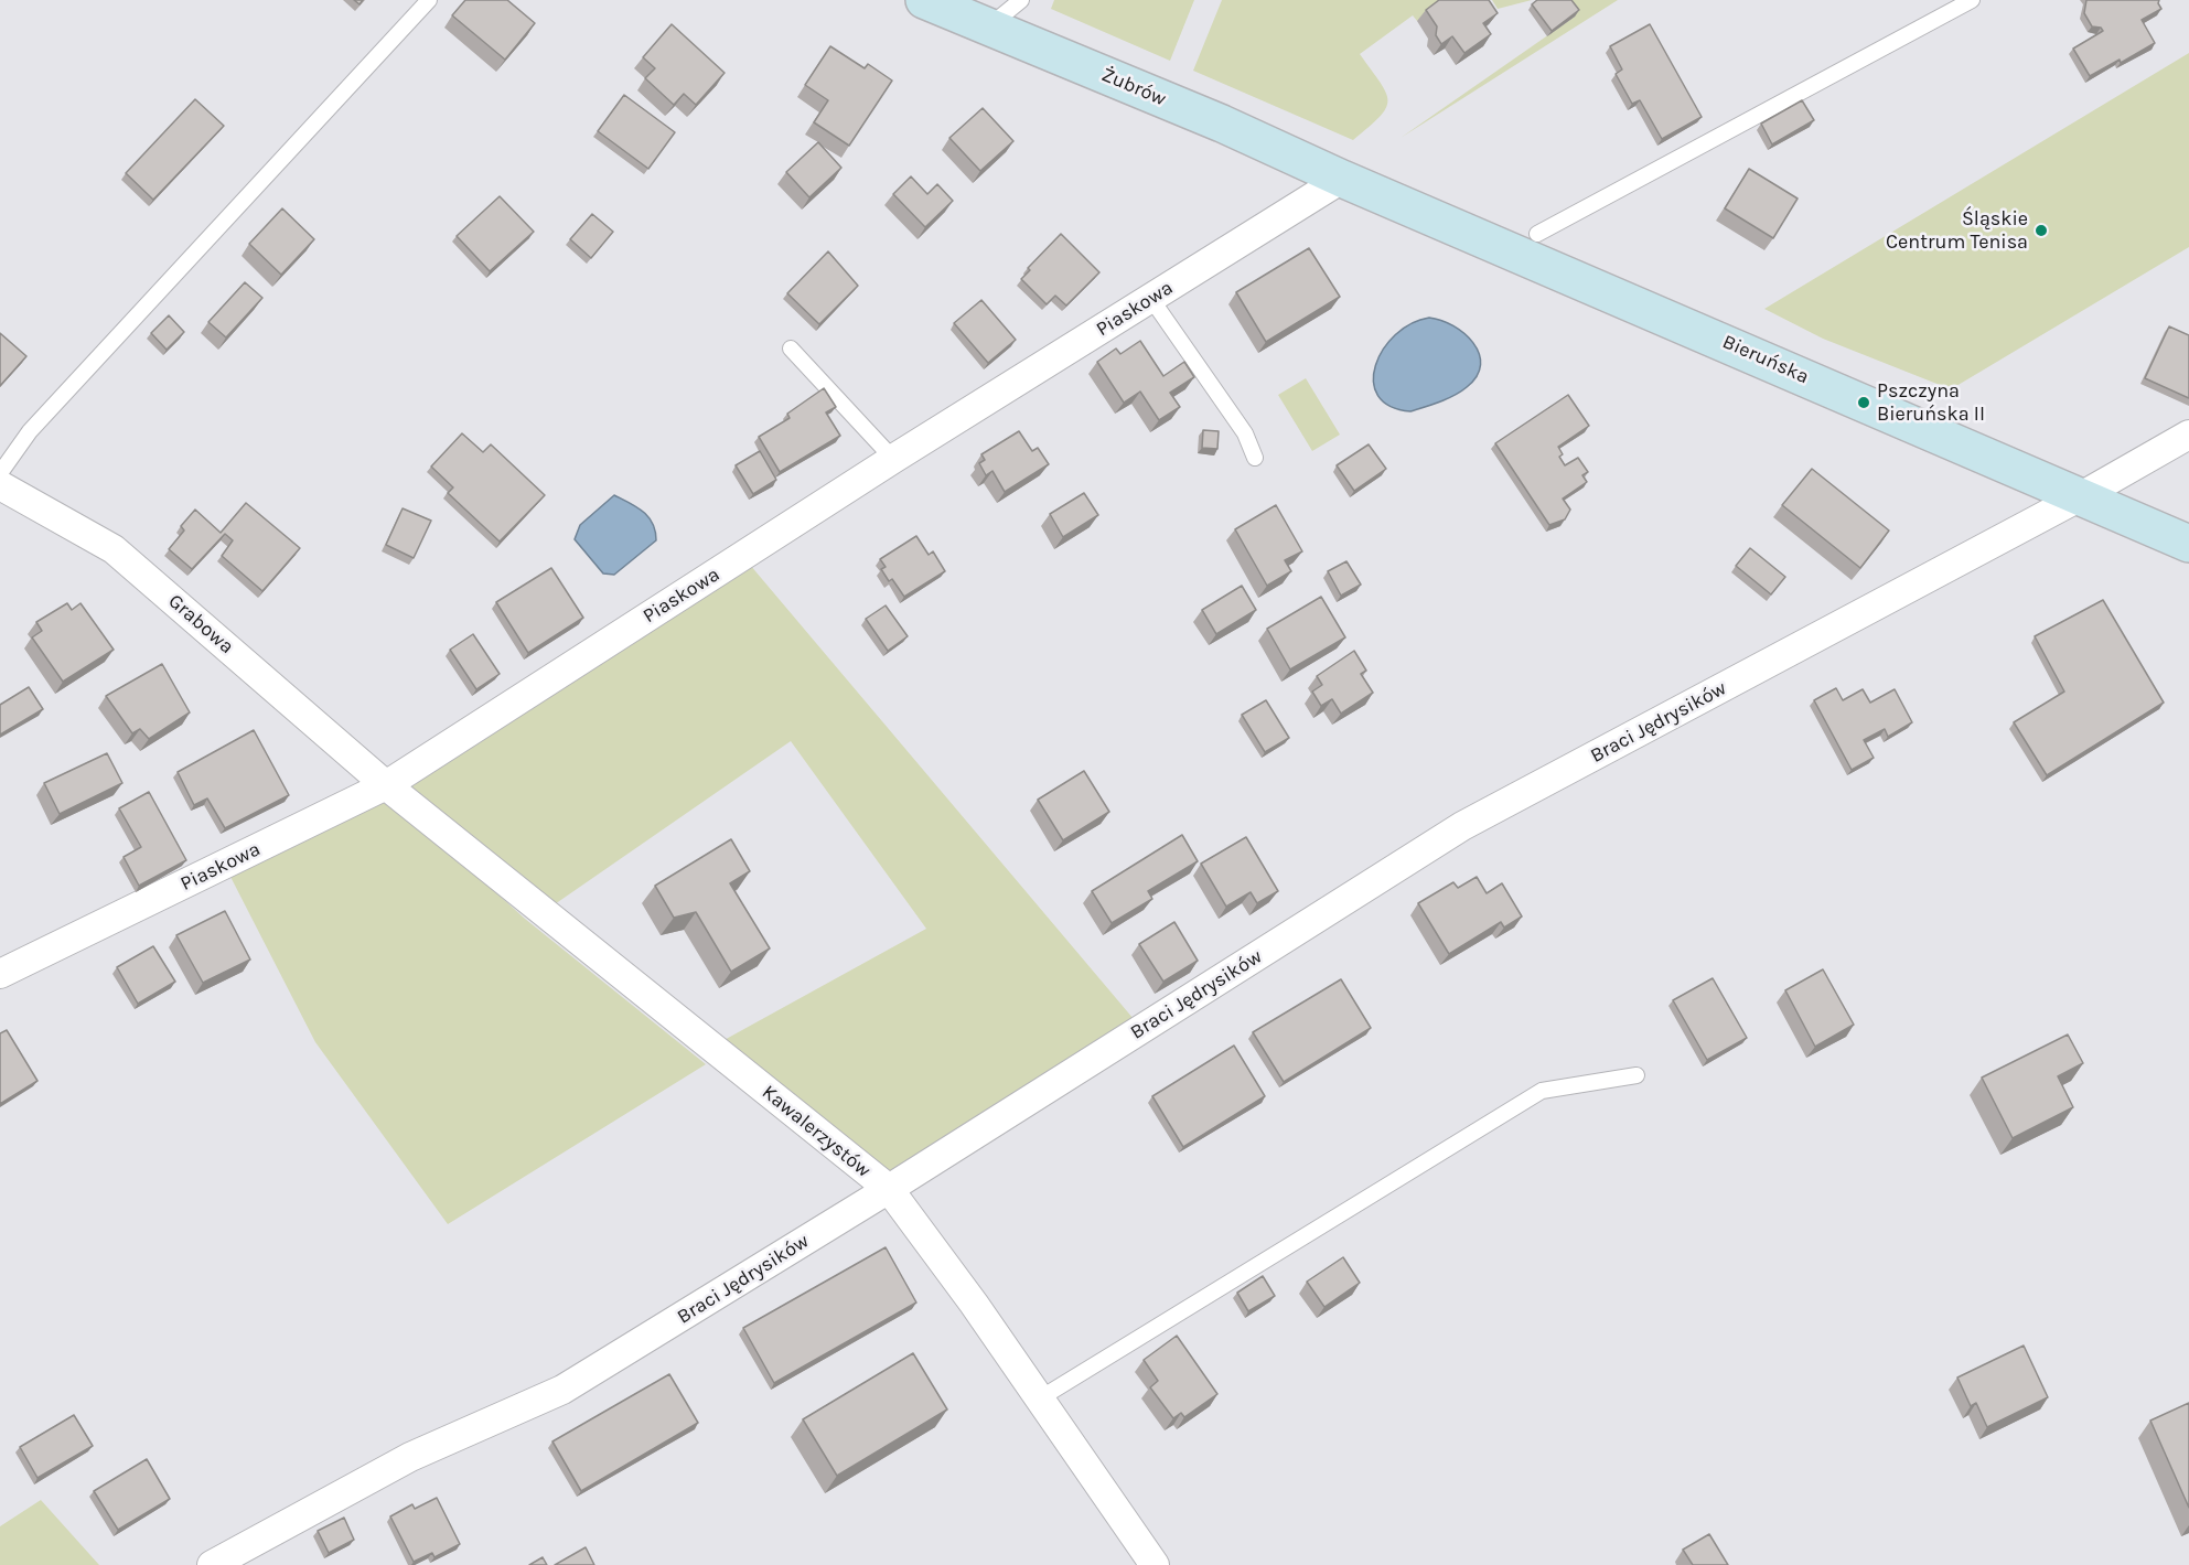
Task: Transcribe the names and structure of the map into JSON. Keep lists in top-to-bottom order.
{
  "streets": {
    "main road": ["Żubrów", "Bieruńska"],
    "street": [
      "Piaskowa",
      "Grabowa",
      "Braci Jędrysików",
      "Kawalerzystów"
    ]
  },
  "crossings": [
    ["Żubrów", "Piaskowa"],
    ["Żubrów", "Bieruńska"],
    ["Piaskowa", "Bieruńska"],
    ["Piaskowa", "Grabowa"],
    ["Piaskowa", "Kawalerzystów"],
    ["Bieruńska", "Braci Jędrysików"],
    ["Grabowa", "Kawalerzystów"],
    ["Braci Jędrysików", "Kawalerzystów"]
  ],
  "places": ["Śląskie Centrum Tenisa", "Pszczyna Bieruńska II"]
}
